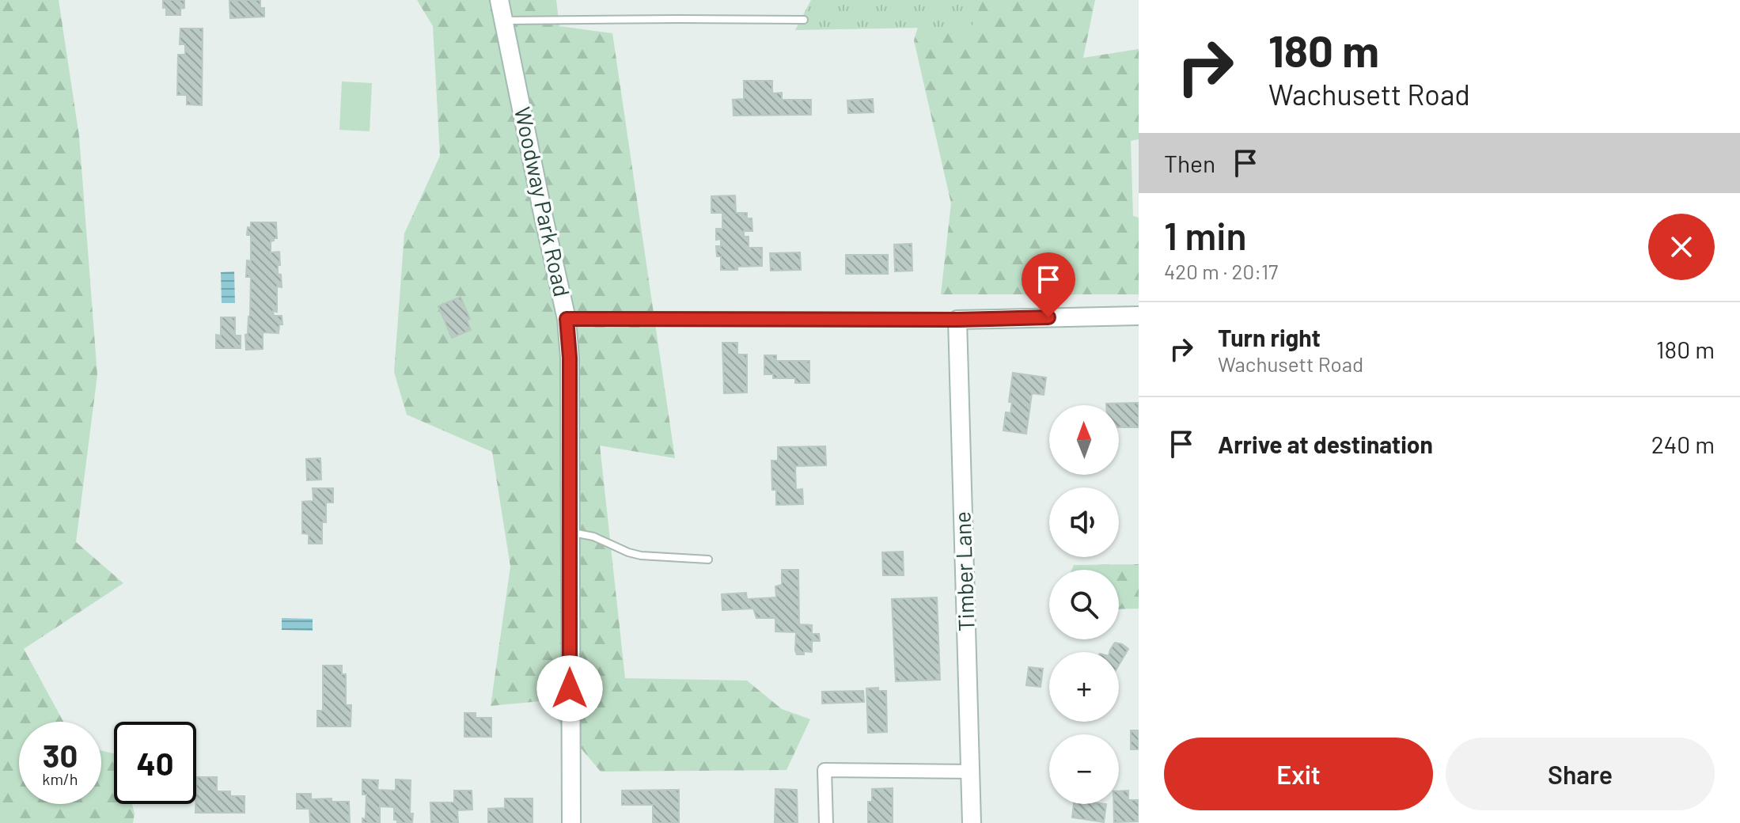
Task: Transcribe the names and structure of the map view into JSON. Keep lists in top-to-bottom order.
{
  "streets": {
    "street": ["Woodway Park Road", "Timber Lane"]
  },
  "north": "top",
  "page": {
    "turn": ["180 m", "Wachusett Road"],
    "then": "Then",
    "heading": ["1 min", "420 m · 20:17"],
    "list": [
      {
        "name": "Turn right",
        "note": "Wachusett Road",
        "value": "180 m"
      },
      {
        "name": "Arrive at destination",
        "value": "240 m"
      }
    ],
    "map_buttons": ["+", "−"],
    "speed": "30 km/h",
    "limit": "40",
    "buttons": ["Exit", "Share"]
  }
}
